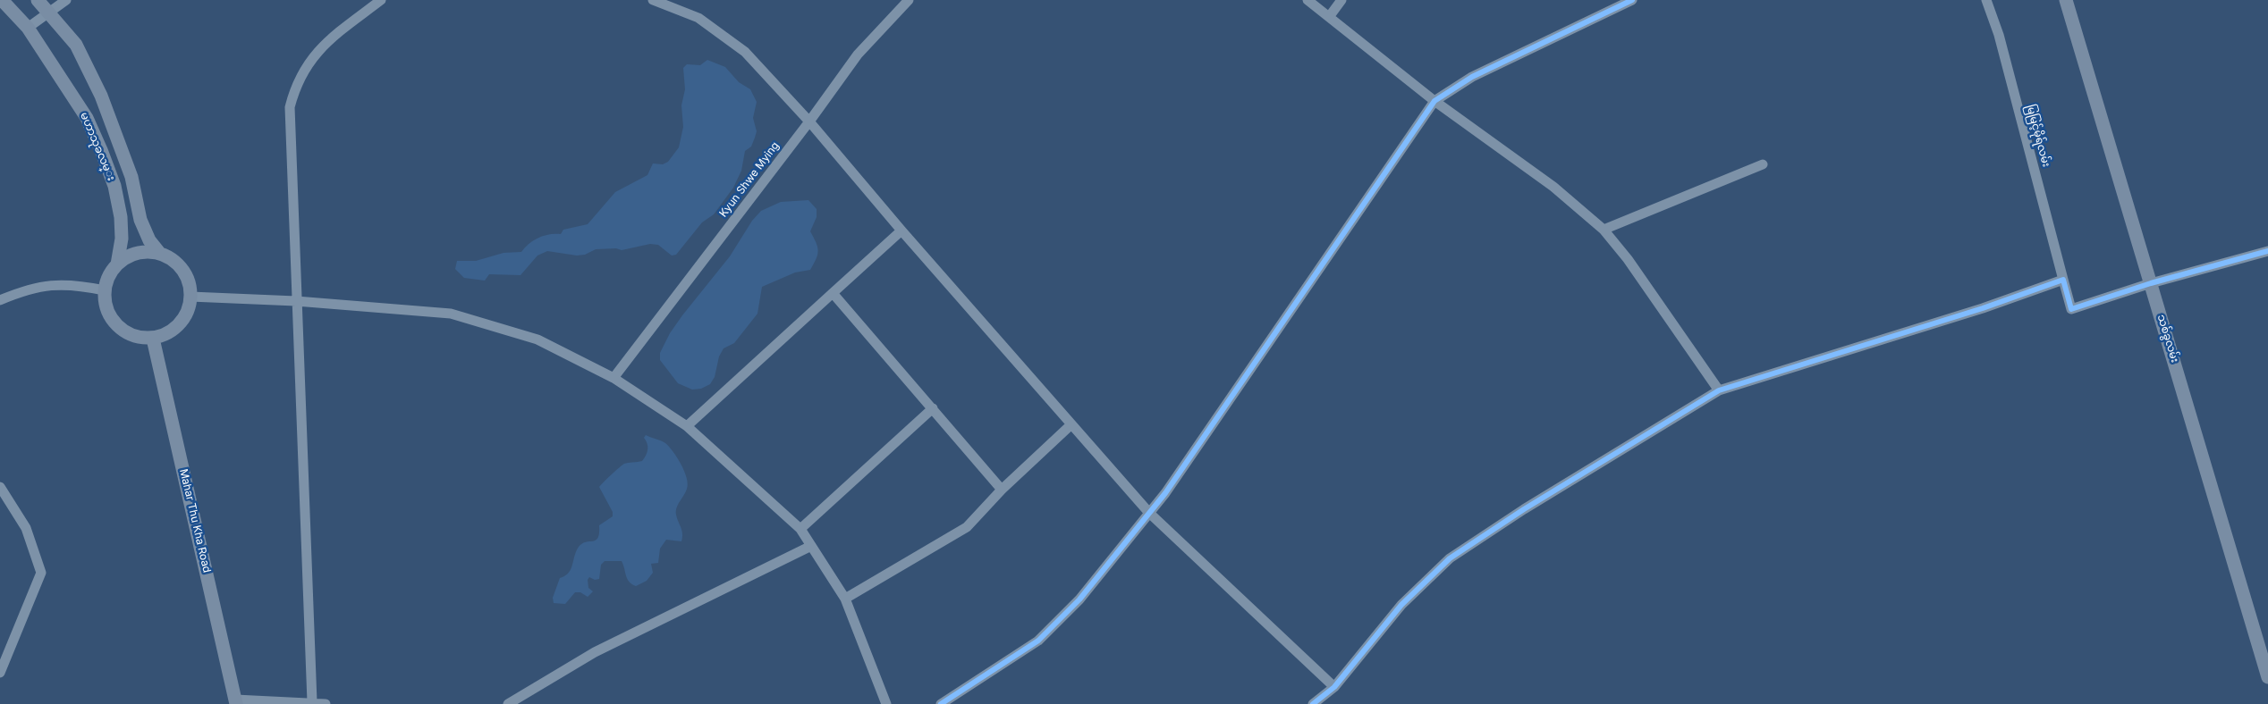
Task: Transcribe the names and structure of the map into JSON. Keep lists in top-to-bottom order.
{
  "streets": {
    "main road": ["မဟာသုခလမ္း", "သစ်ခွလမ်း", "Mahar Thu Kha Road"],
    "street": ["မြမြင့်မိုရ်လမ်း", "Kyun Shwe Mying"]
  },
  "crossings": [
    ["မြမြင့်မိုရ်လမ်း", "သစ်ခွလမ်း"],
    ["မဟာသုခလမ္း", "Mahar Thu Kha Road"]
  ]
}
